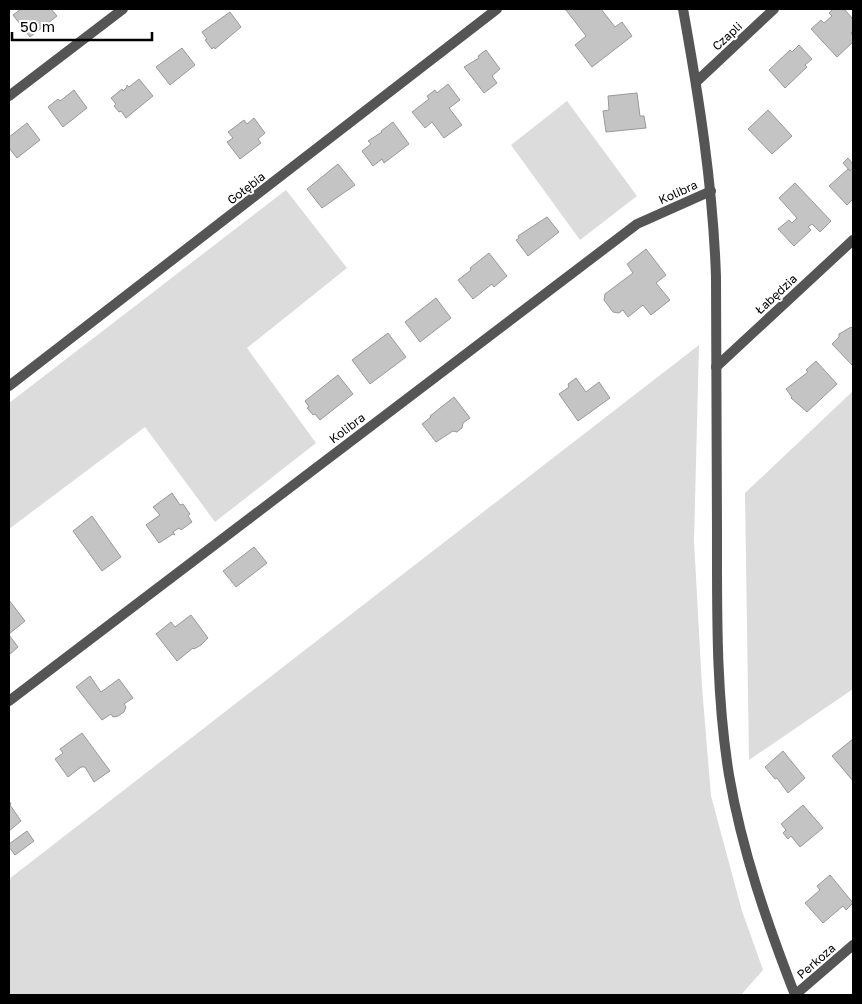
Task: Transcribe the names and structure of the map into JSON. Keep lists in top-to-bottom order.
{
  "streets": {
    "street": [
      "Czapli",
      "Gołębia",
      "Kolibra",
      "Łabędzia",
      "Perkoza"
    ]
  },
  "scale_bar": "50 m"
}
